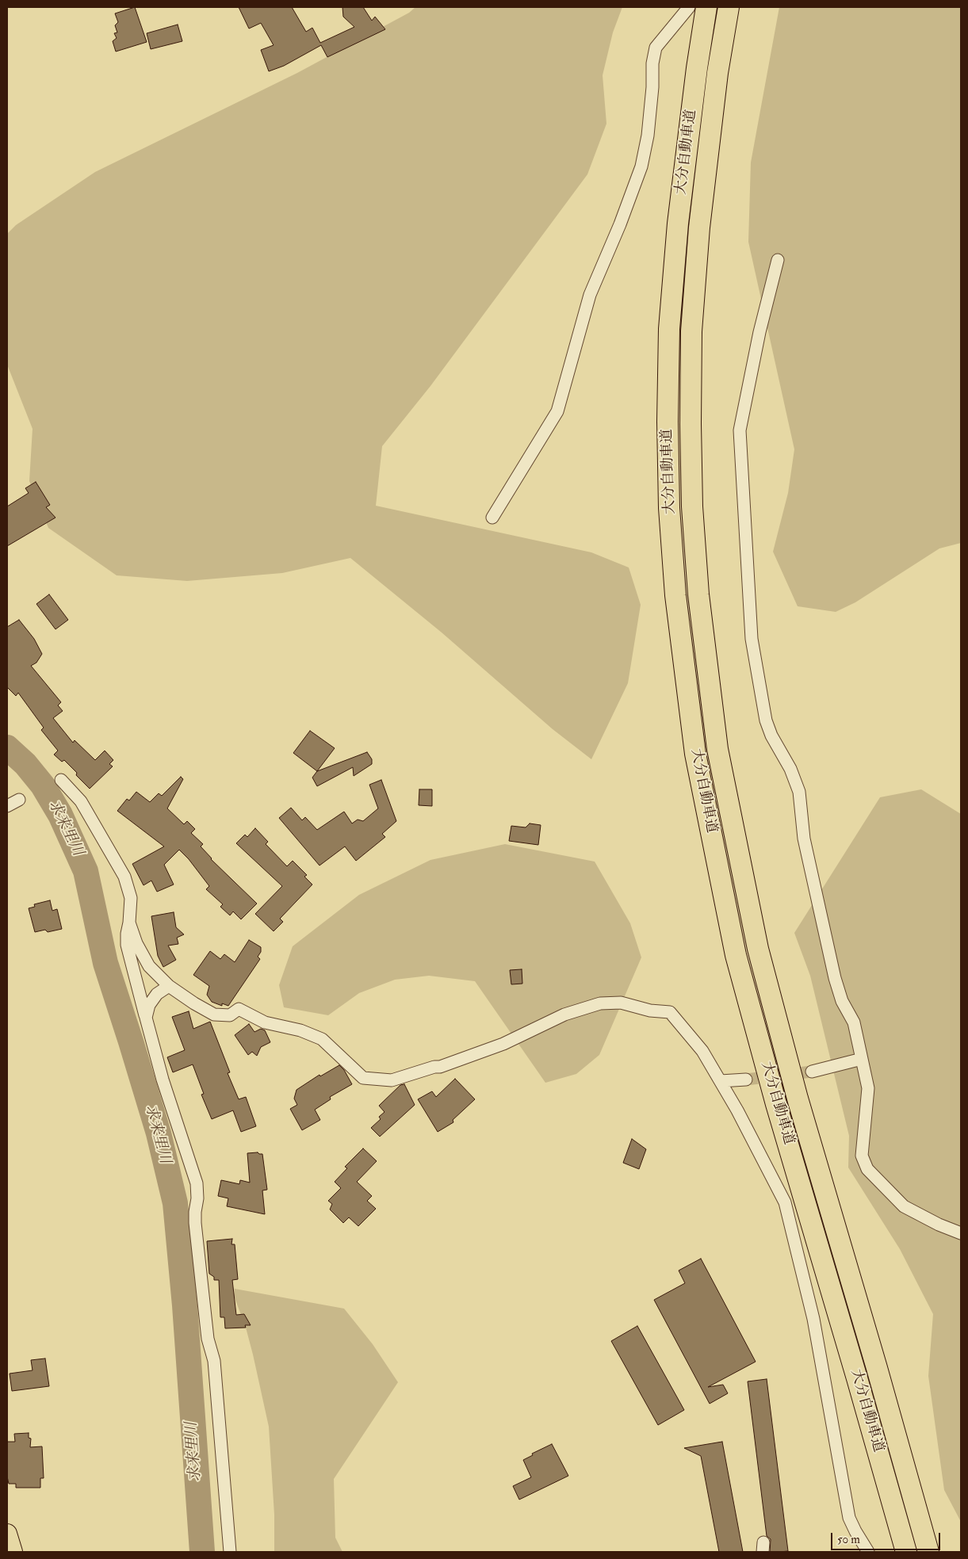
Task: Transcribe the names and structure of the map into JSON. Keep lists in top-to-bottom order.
{
  "streets": {
    "highway": ["大分自動車道"]
  },
  "water": ["求来里川"],
  "scale_bar": "50 m"
}
